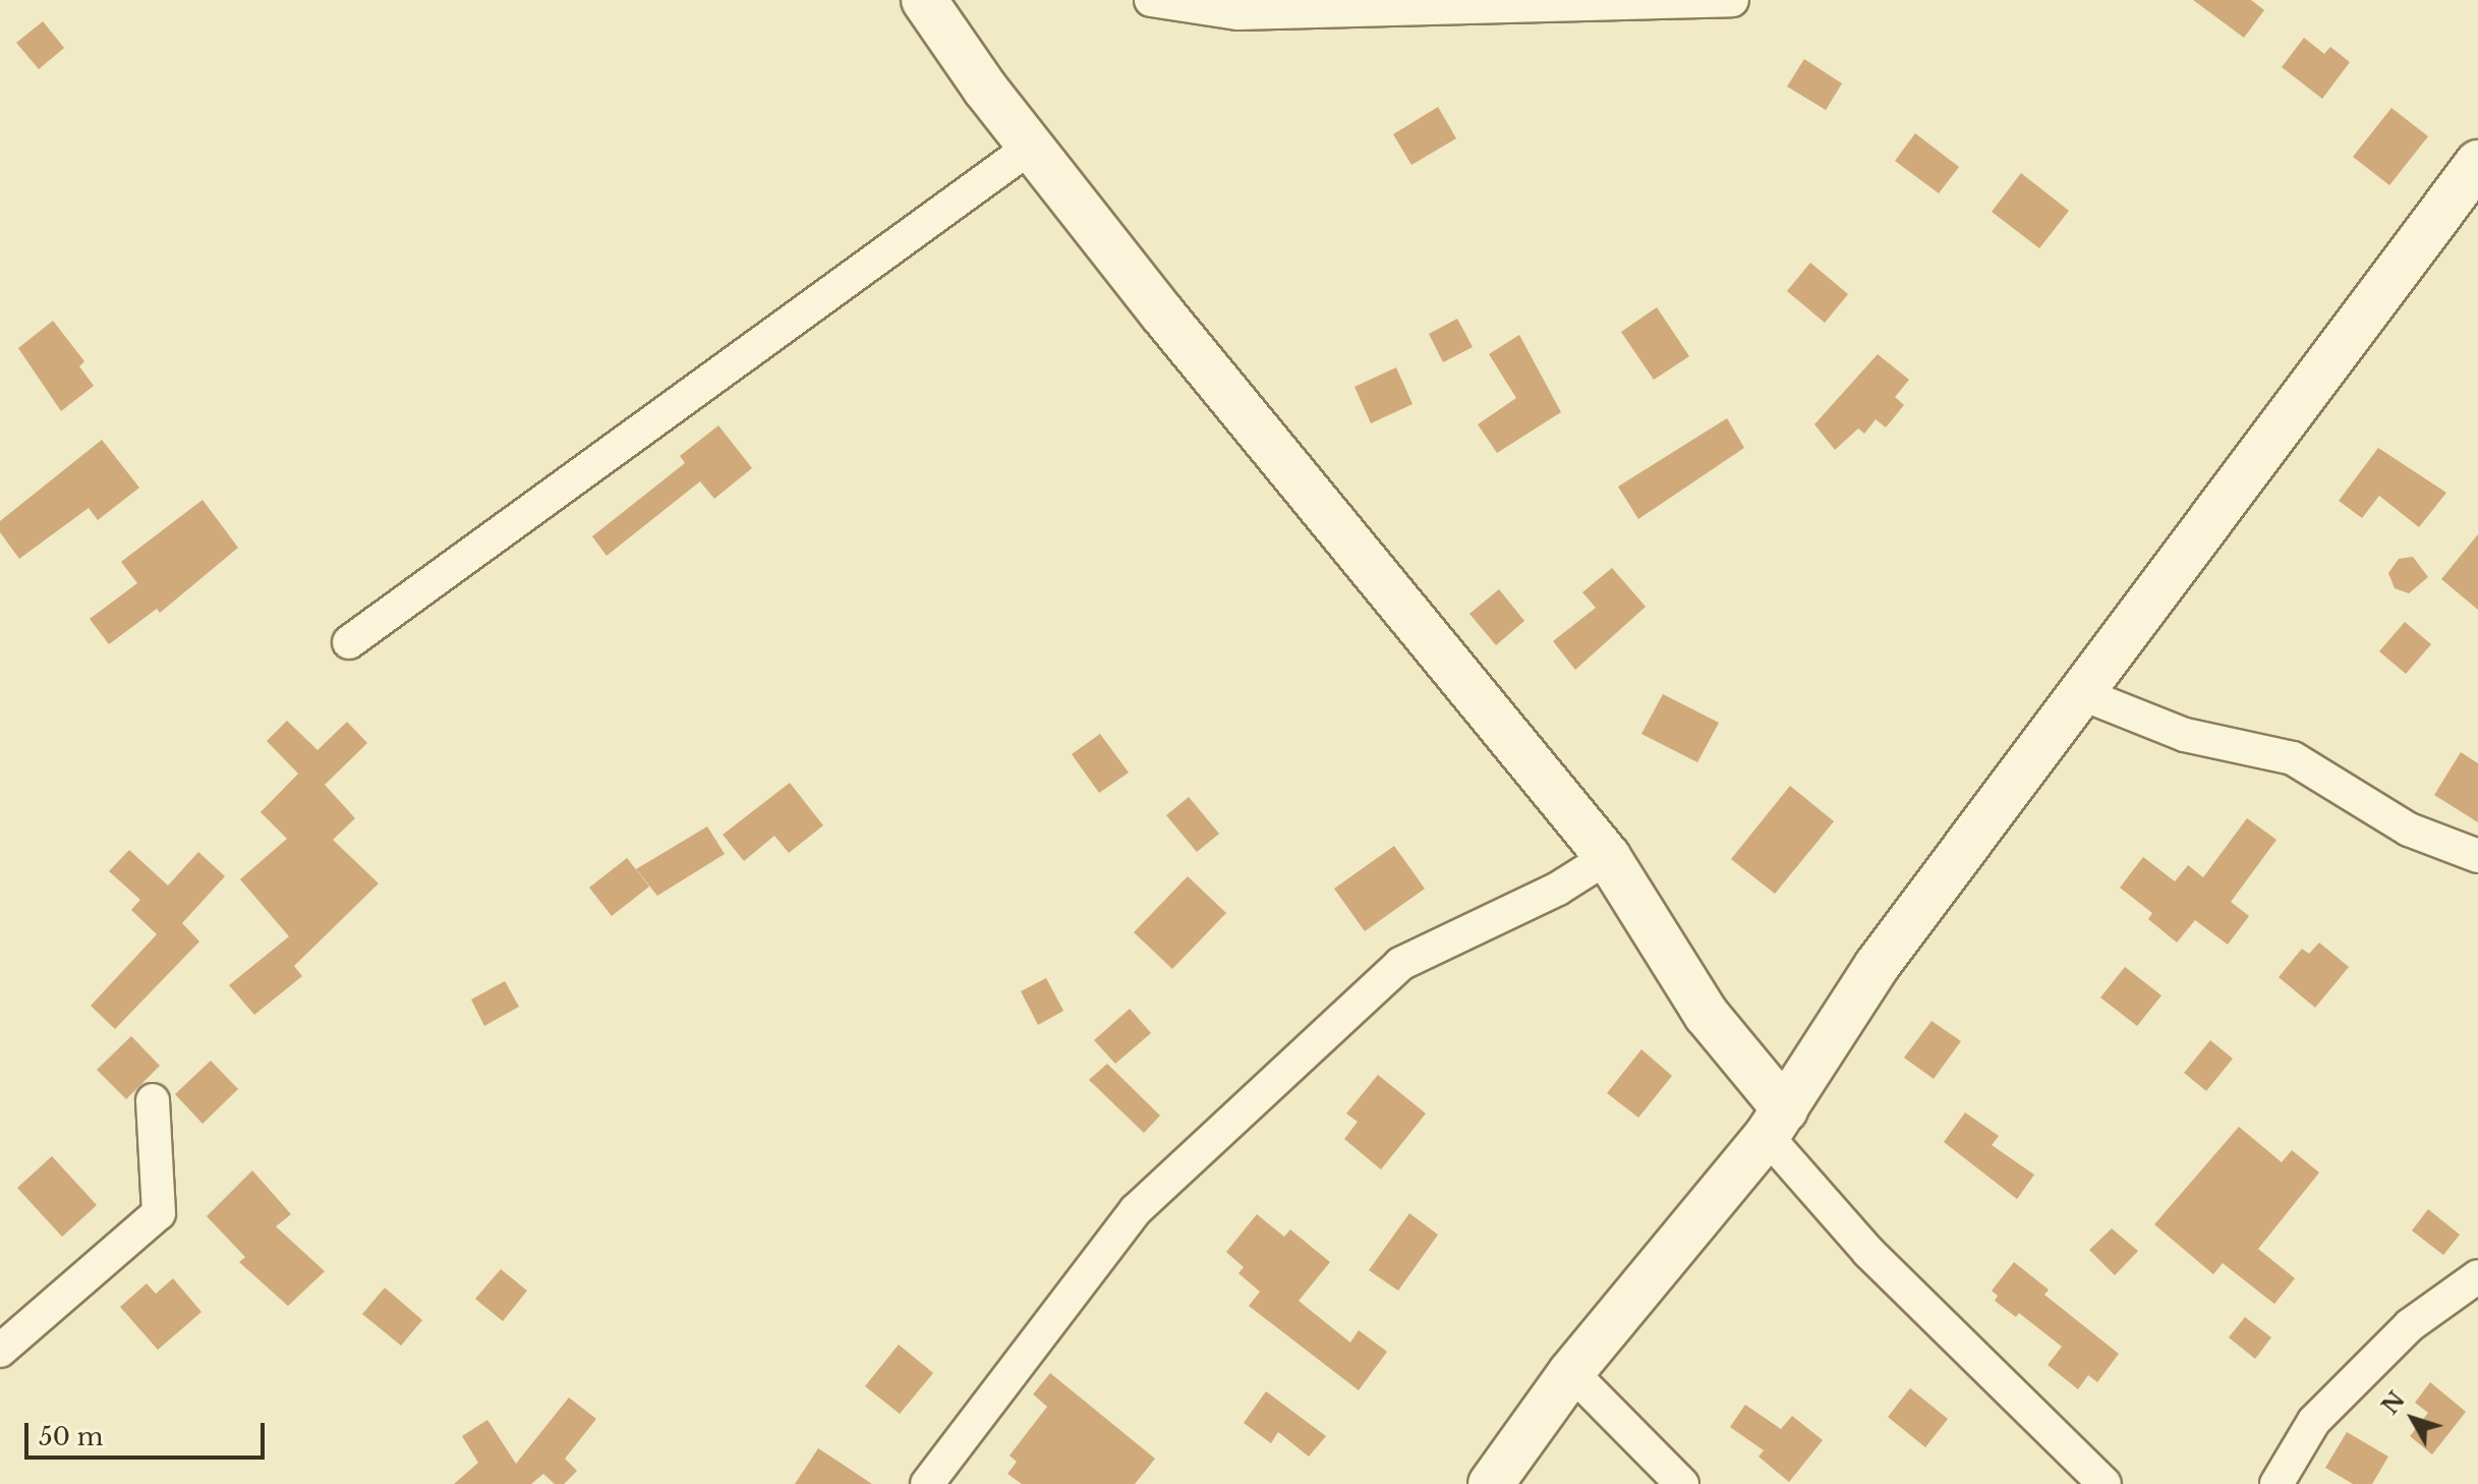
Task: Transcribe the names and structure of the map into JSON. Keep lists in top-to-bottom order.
{
  "scale_bar": "50 m",
  "north": "top left"
}
